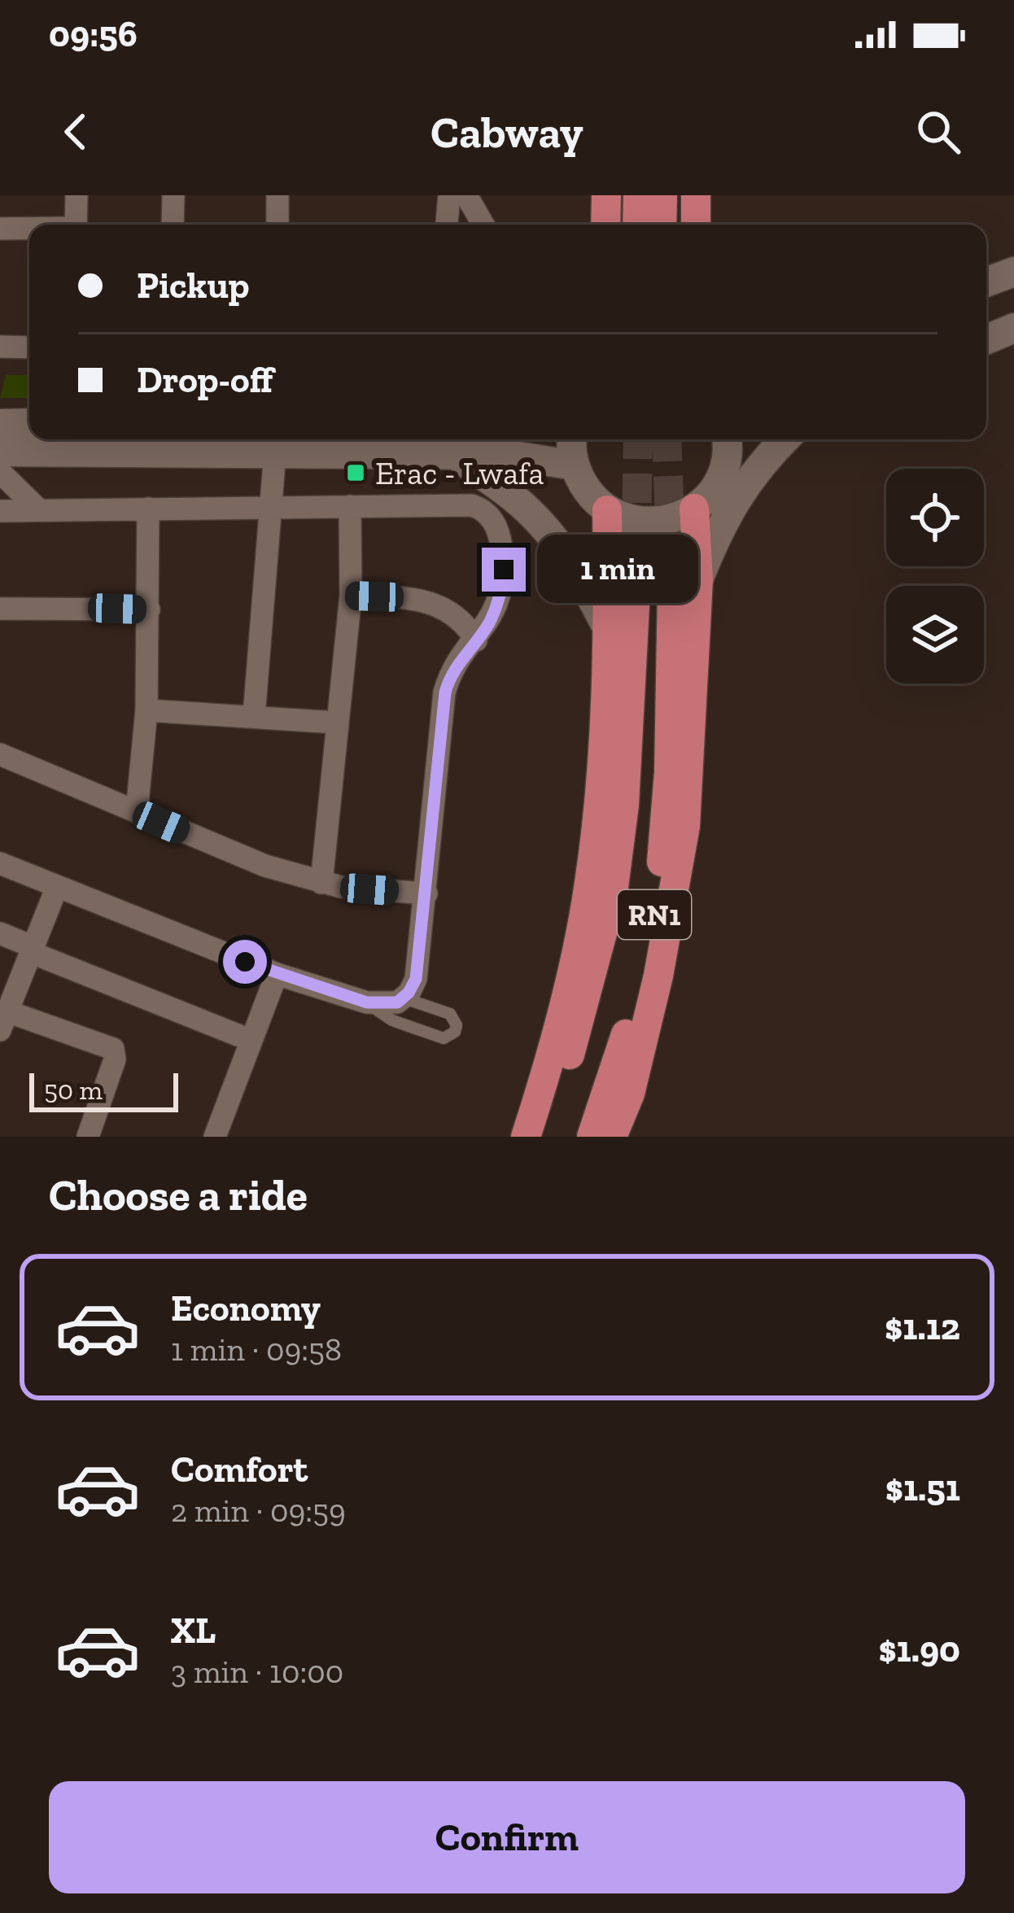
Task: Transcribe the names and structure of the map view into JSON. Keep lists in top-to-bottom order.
{
  "streets": {
    "highway": ["RN1"]
  },
  "places": {
    "transit": ["Erac - Lwafa"]
  },
  "scale_bar": "50 m",
  "page": {
    "status": "09:56",
    "header": "Cabway",
    "banner": ["Pickup", "Drop-off"],
    "bubble": "1 min",
    "scale": "50 m",
    "heading": "Choose a ride",
    "list": [
      {
        "name": "Economy",
        "note": "1 min · 09:58",
        "value": "$1.12"
      },
      {
        "name": "Comfort",
        "note": "2 min · 09:59",
        "value": "$1.51"
      },
      {
        "name": "XL",
        "note": "3 min · 10:00",
        "value": "$1.90"
      }
    ],
    "buttons": "Confirm"
  }
}
